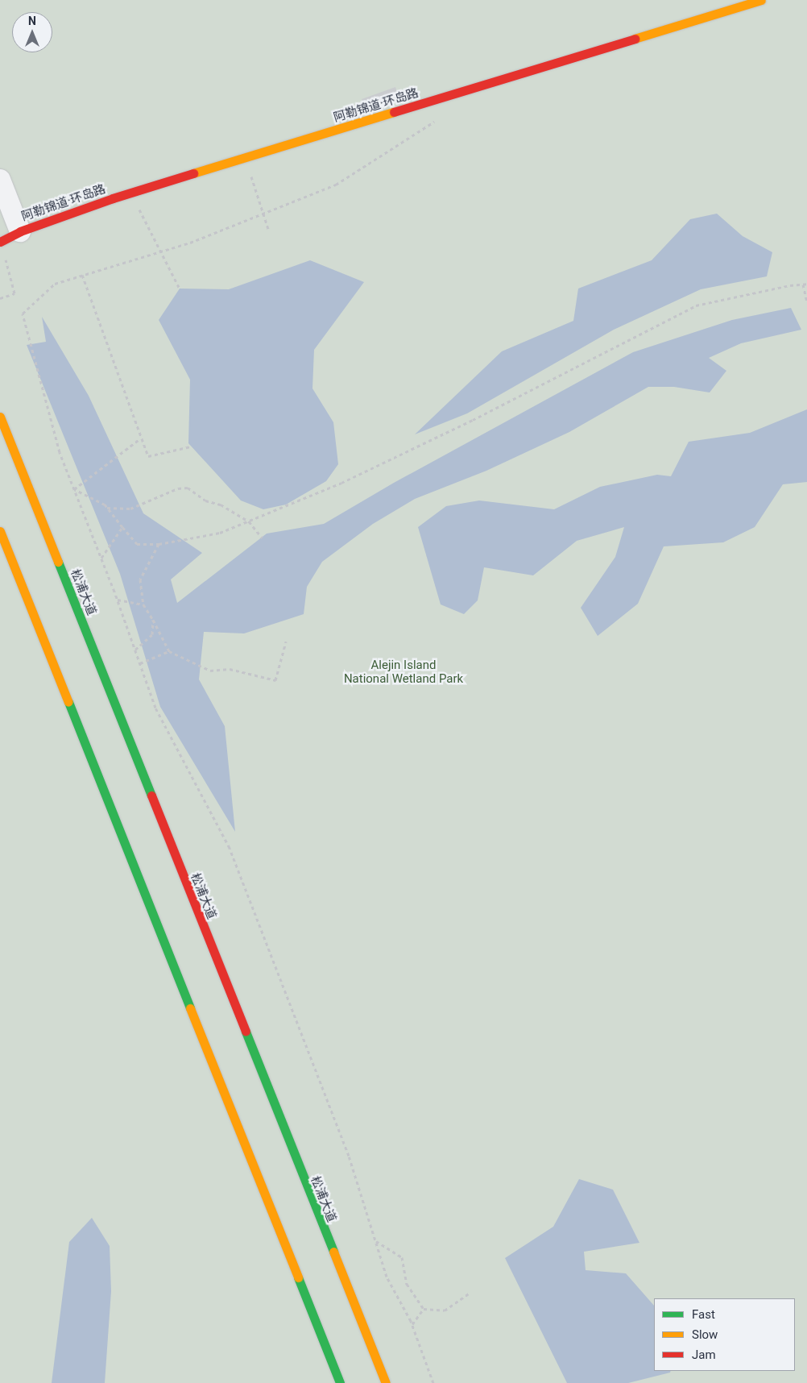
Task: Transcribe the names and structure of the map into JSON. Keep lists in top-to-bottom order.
{
  "streets": {
    "main road": ["阿勒锦道·环岛路", "松浦大道"]
  },
  "parks": ["Alejin Island National Wetland Park"],
  "legend": ["Fast", "Slow", "Jam"],
  "north": "top"
}
